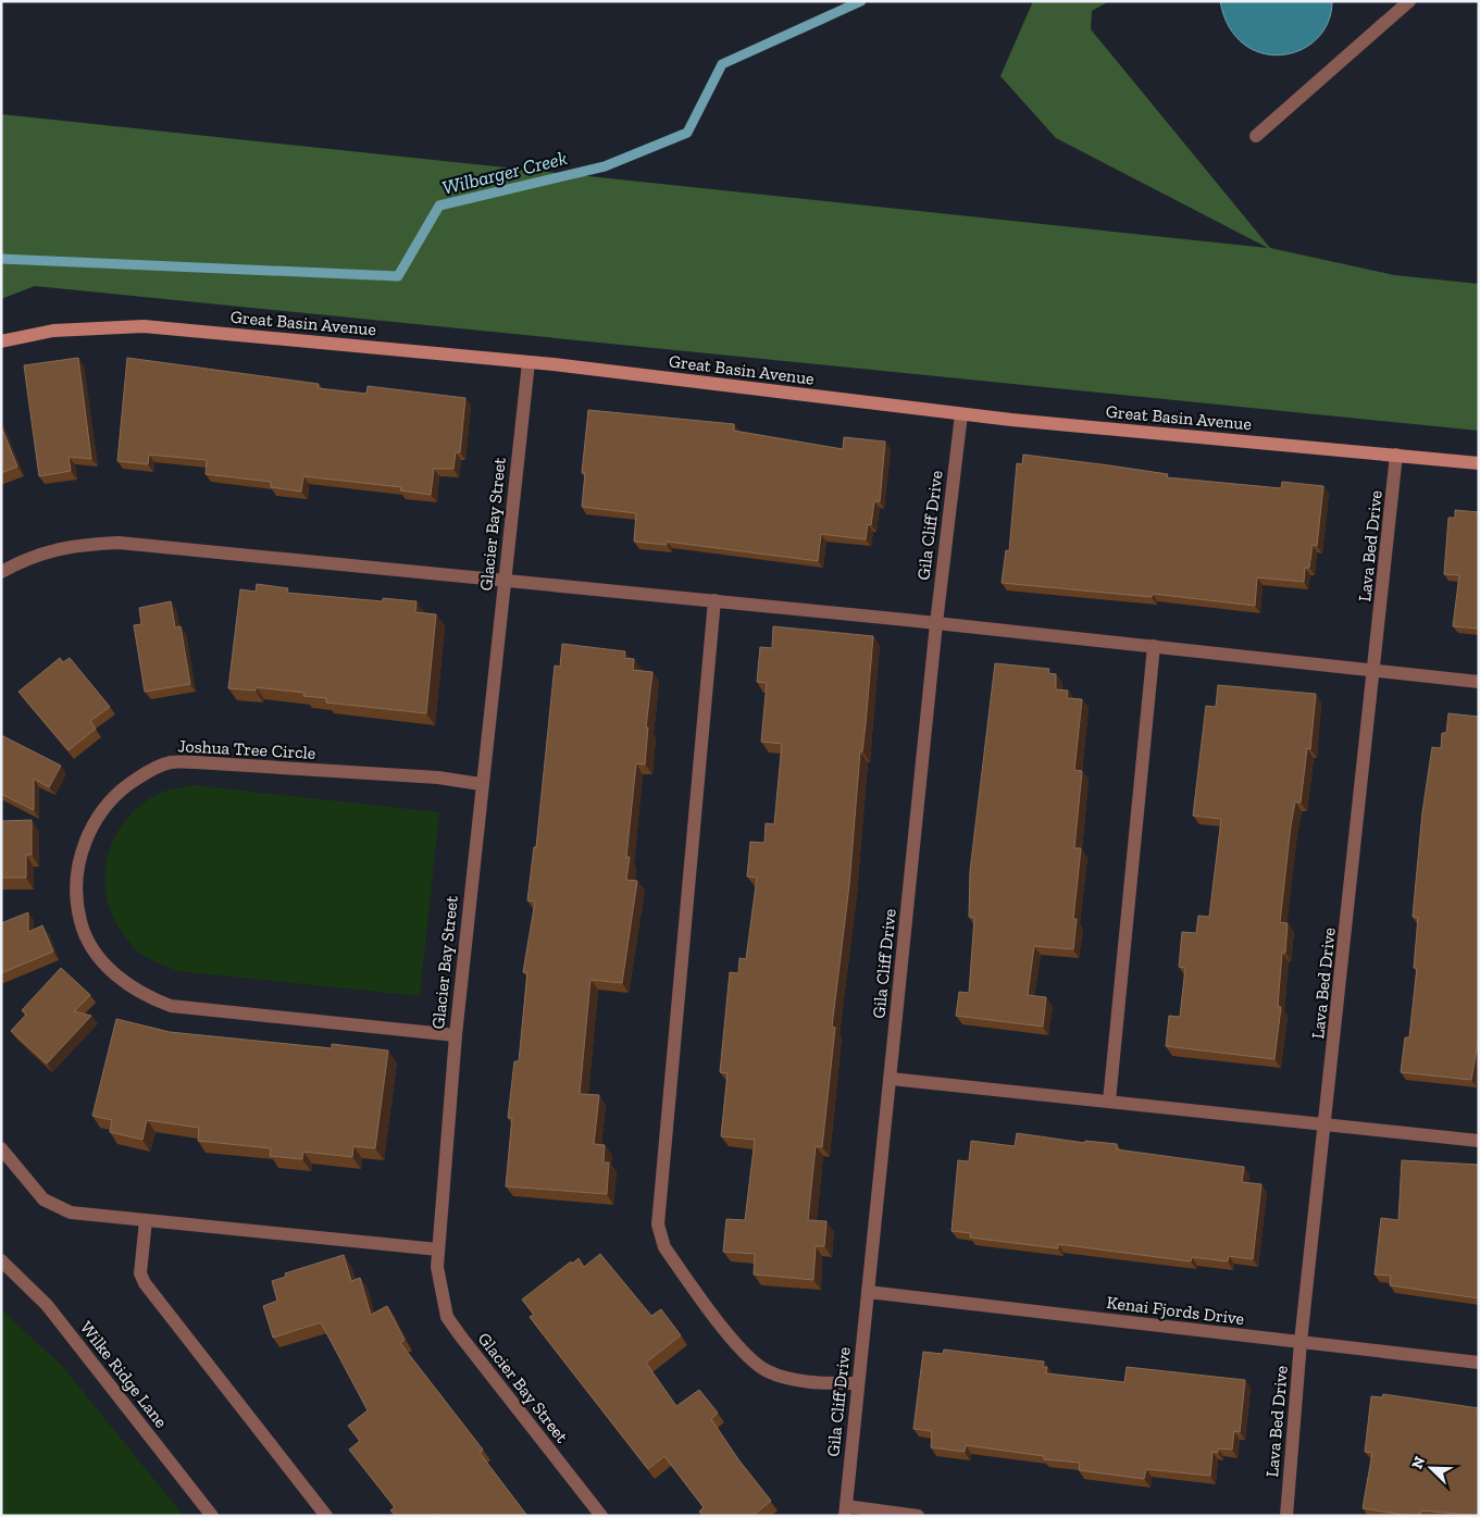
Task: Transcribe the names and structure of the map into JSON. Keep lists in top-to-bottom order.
{
  "streets": {
    "street": [
      "Great Basin Avenue",
      "Glacier Bay Street",
      "Gila Cliff Drive",
      "Lava Bed Drive",
      "Joshua Tree Circle",
      "Kenai Fjords Drive",
      "Wilke Ridge Lane"
    ]
  },
  "crossings": [
    ["Great Basin Avenue", "Glacier Bay Street"],
    ["Great Basin Avenue", "Gila Cliff Drive"],
    ["Great Basin Avenue", "Lava Bed Drive"],
    ["Glacier Bay Street", "Joshua Tree Circle"],
    ["Gila Cliff Drive", "Kenai Fjords Drive"],
    ["Lava Bed Drive", "Kenai Fjords Drive"]
  ],
  "water": ["Wilbarger Creek"],
  "north": "top left"
}
